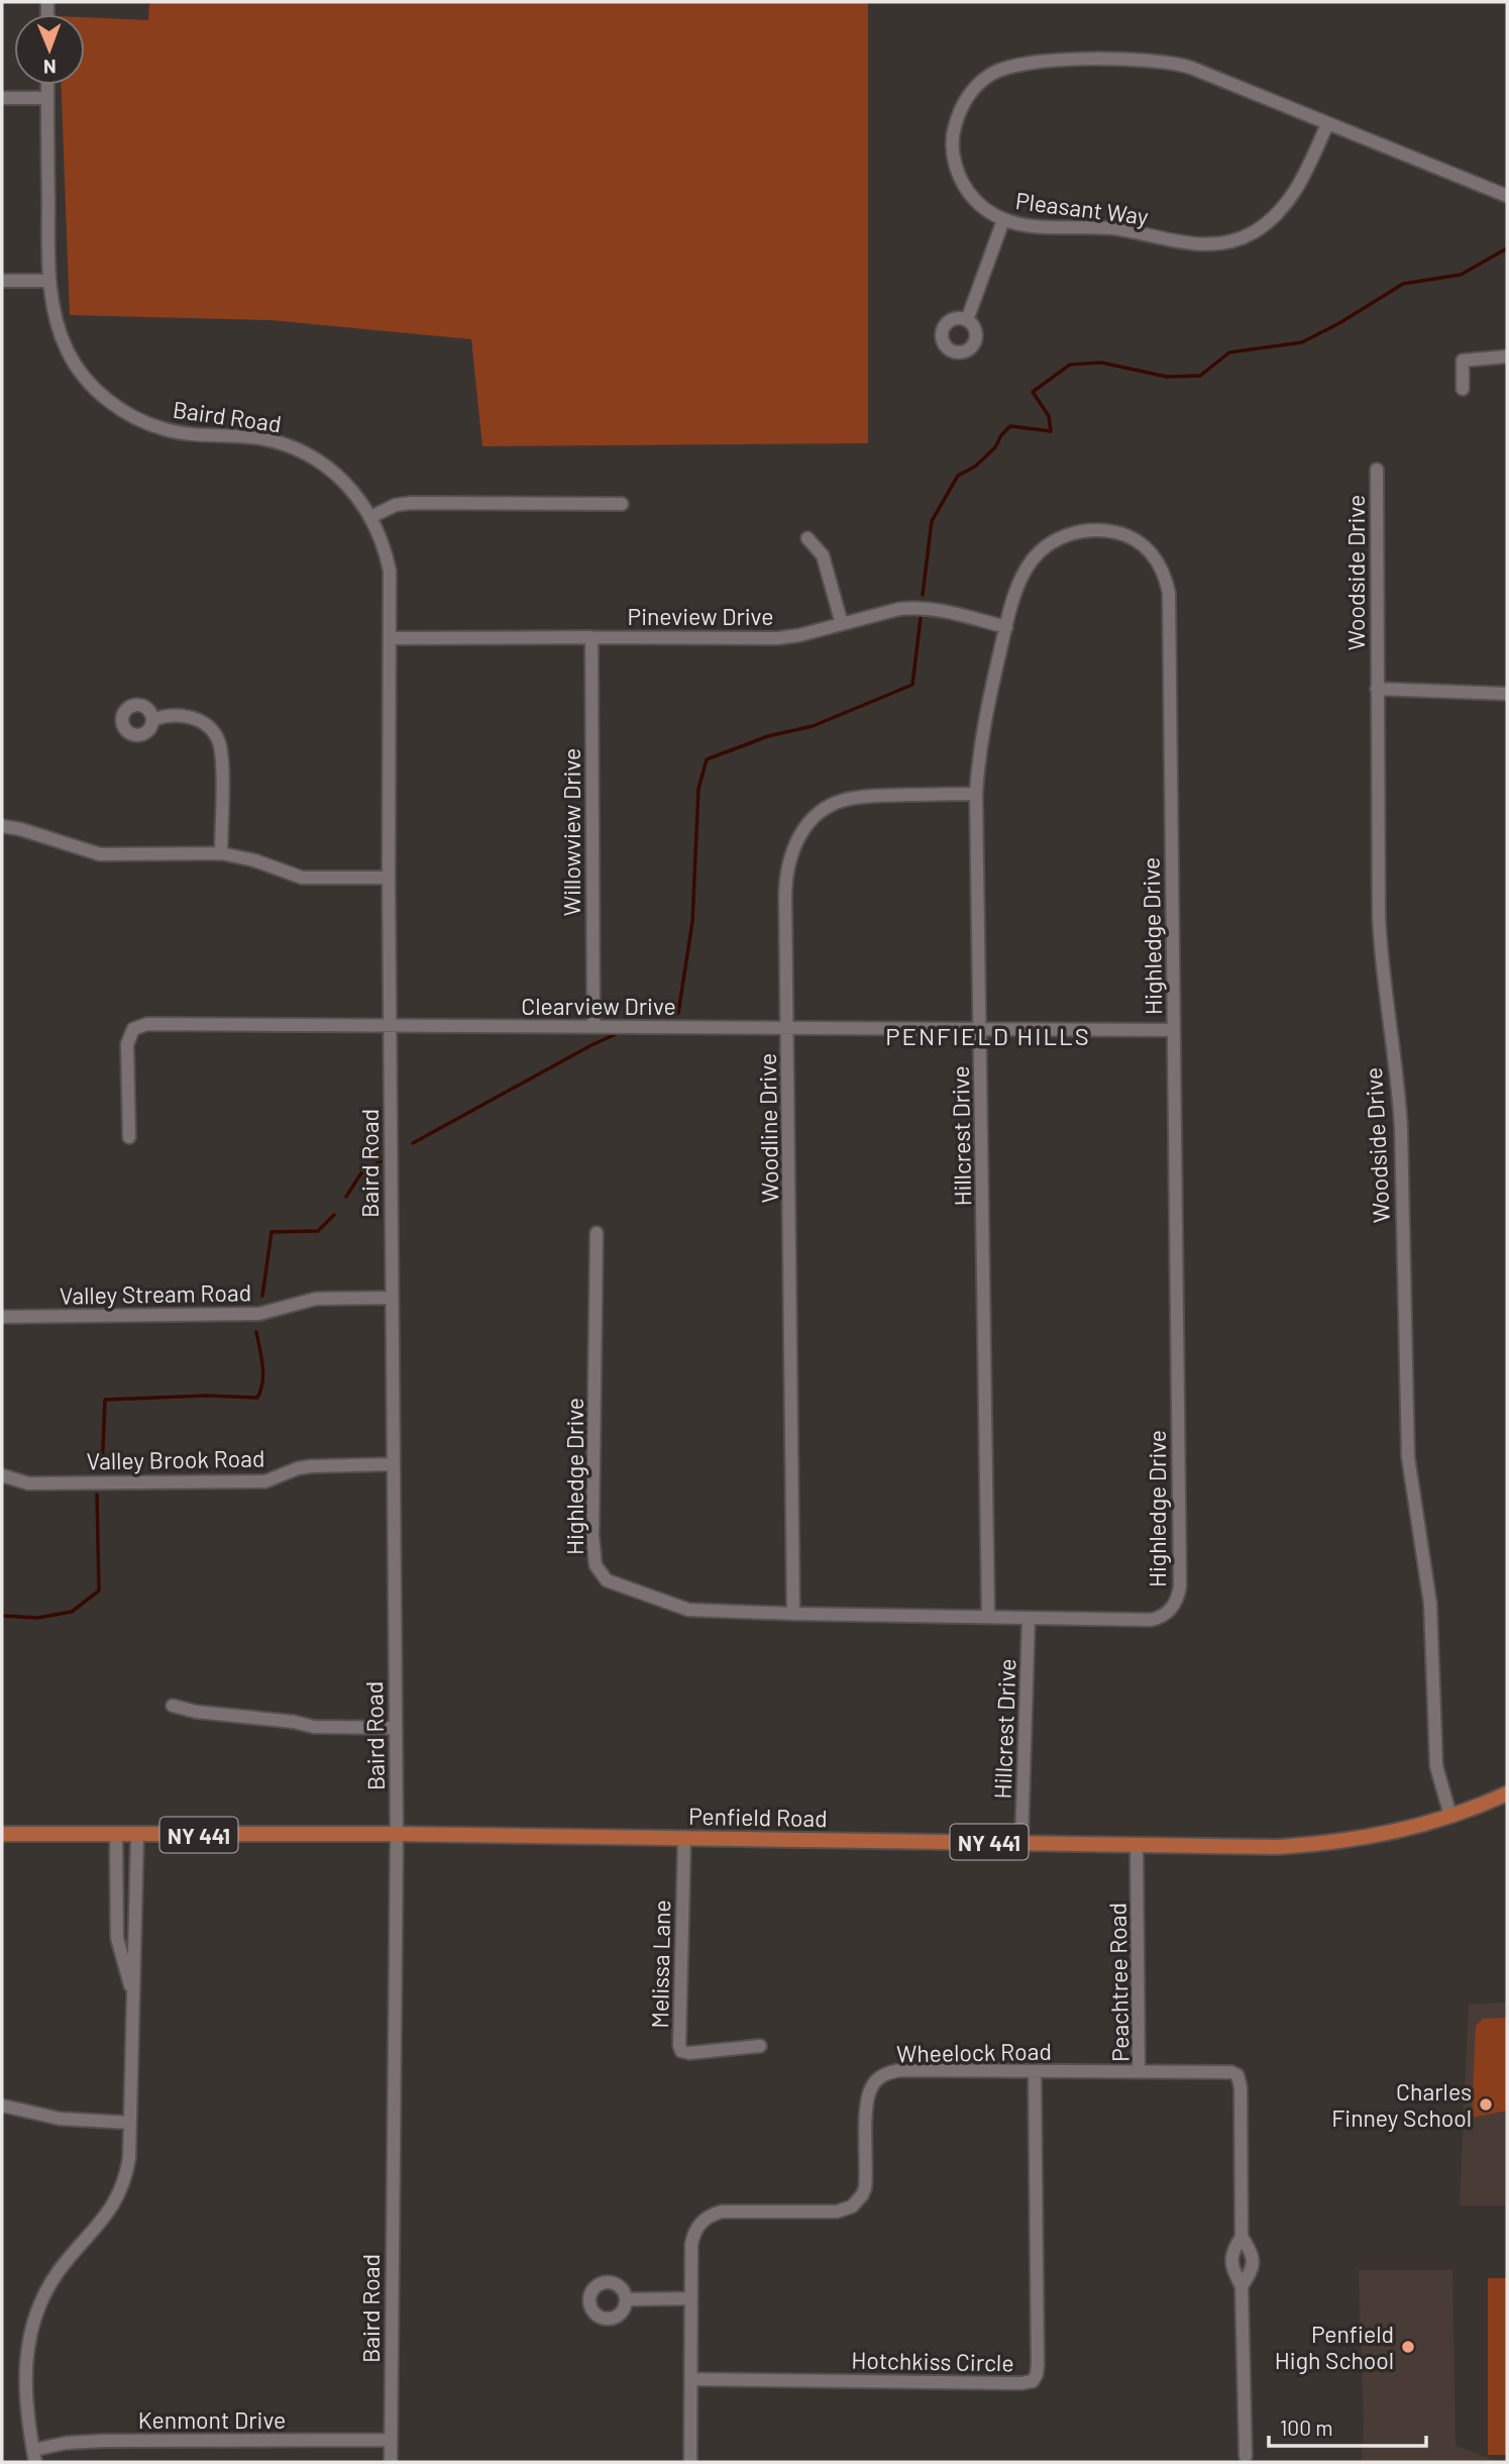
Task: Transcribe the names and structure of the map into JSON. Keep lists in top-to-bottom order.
{
  "streets": {
    "main road": ["Penfield Road", "NY 441"],
    "street": [
      "Pleasant Way",
      "Baird Road",
      "Woodside Drive",
      "Pineview Drive",
      "Willowview Drive",
      "Highledge Drive",
      "Clearview Drive",
      "Woodline Drive",
      "Hillcrest Drive",
      "Valley Stream Road",
      "Valley Brook Road",
      "Melissa Lane",
      "Peachtree Road",
      "Wheelock Road",
      "Hotchkiss Circle",
      "Kenmont Drive"
    ]
  },
  "crossings": [
    ["Baird Road", "Pineview Drive"],
    ["Baird Road", "Clearview Drive"],
    ["Baird Road", "Valley Stream Road"],
    ["Baird Road", "Valley Brook Road"],
    ["Baird Road", "Penfield Road"],
    ["Baird Road", "Kenmont Drive"],
    ["Woodside Drive", "Penfield Road"],
    ["Pineview Drive", "Willowview Drive"],
    ["Pineview Drive", "Hillcrest Drive"],
    ["Willowview Drive", "Clearview Drive"],
    ["Highledge Drive", "Clearview Drive"],
    ["Highledge Drive", "Woodline Drive"],
    ["Highledge Drive", "Hillcrest Drive"],
    ["Clearview Drive", "Woodline Drive"],
    ["Clearview Drive", "Hillcrest Drive"],
    ["Woodline Drive", "Hillcrest Drive"],
    ["Hillcrest Drive", "Penfield Road"],
    ["Penfield Road", "Melissa Lane"],
    ["Penfield Road", "Peachtree Road"],
    ["Peachtree Road", "Wheelock Road"],
    ["Wheelock Road", "Hotchkiss Circle"]
  ],
  "districts": ["PENFIELD HILLS"],
  "places": ["Charles Finney School", "Penfield High School"],
  "scale_bar": "100 m",
  "north": "bottom"
}
